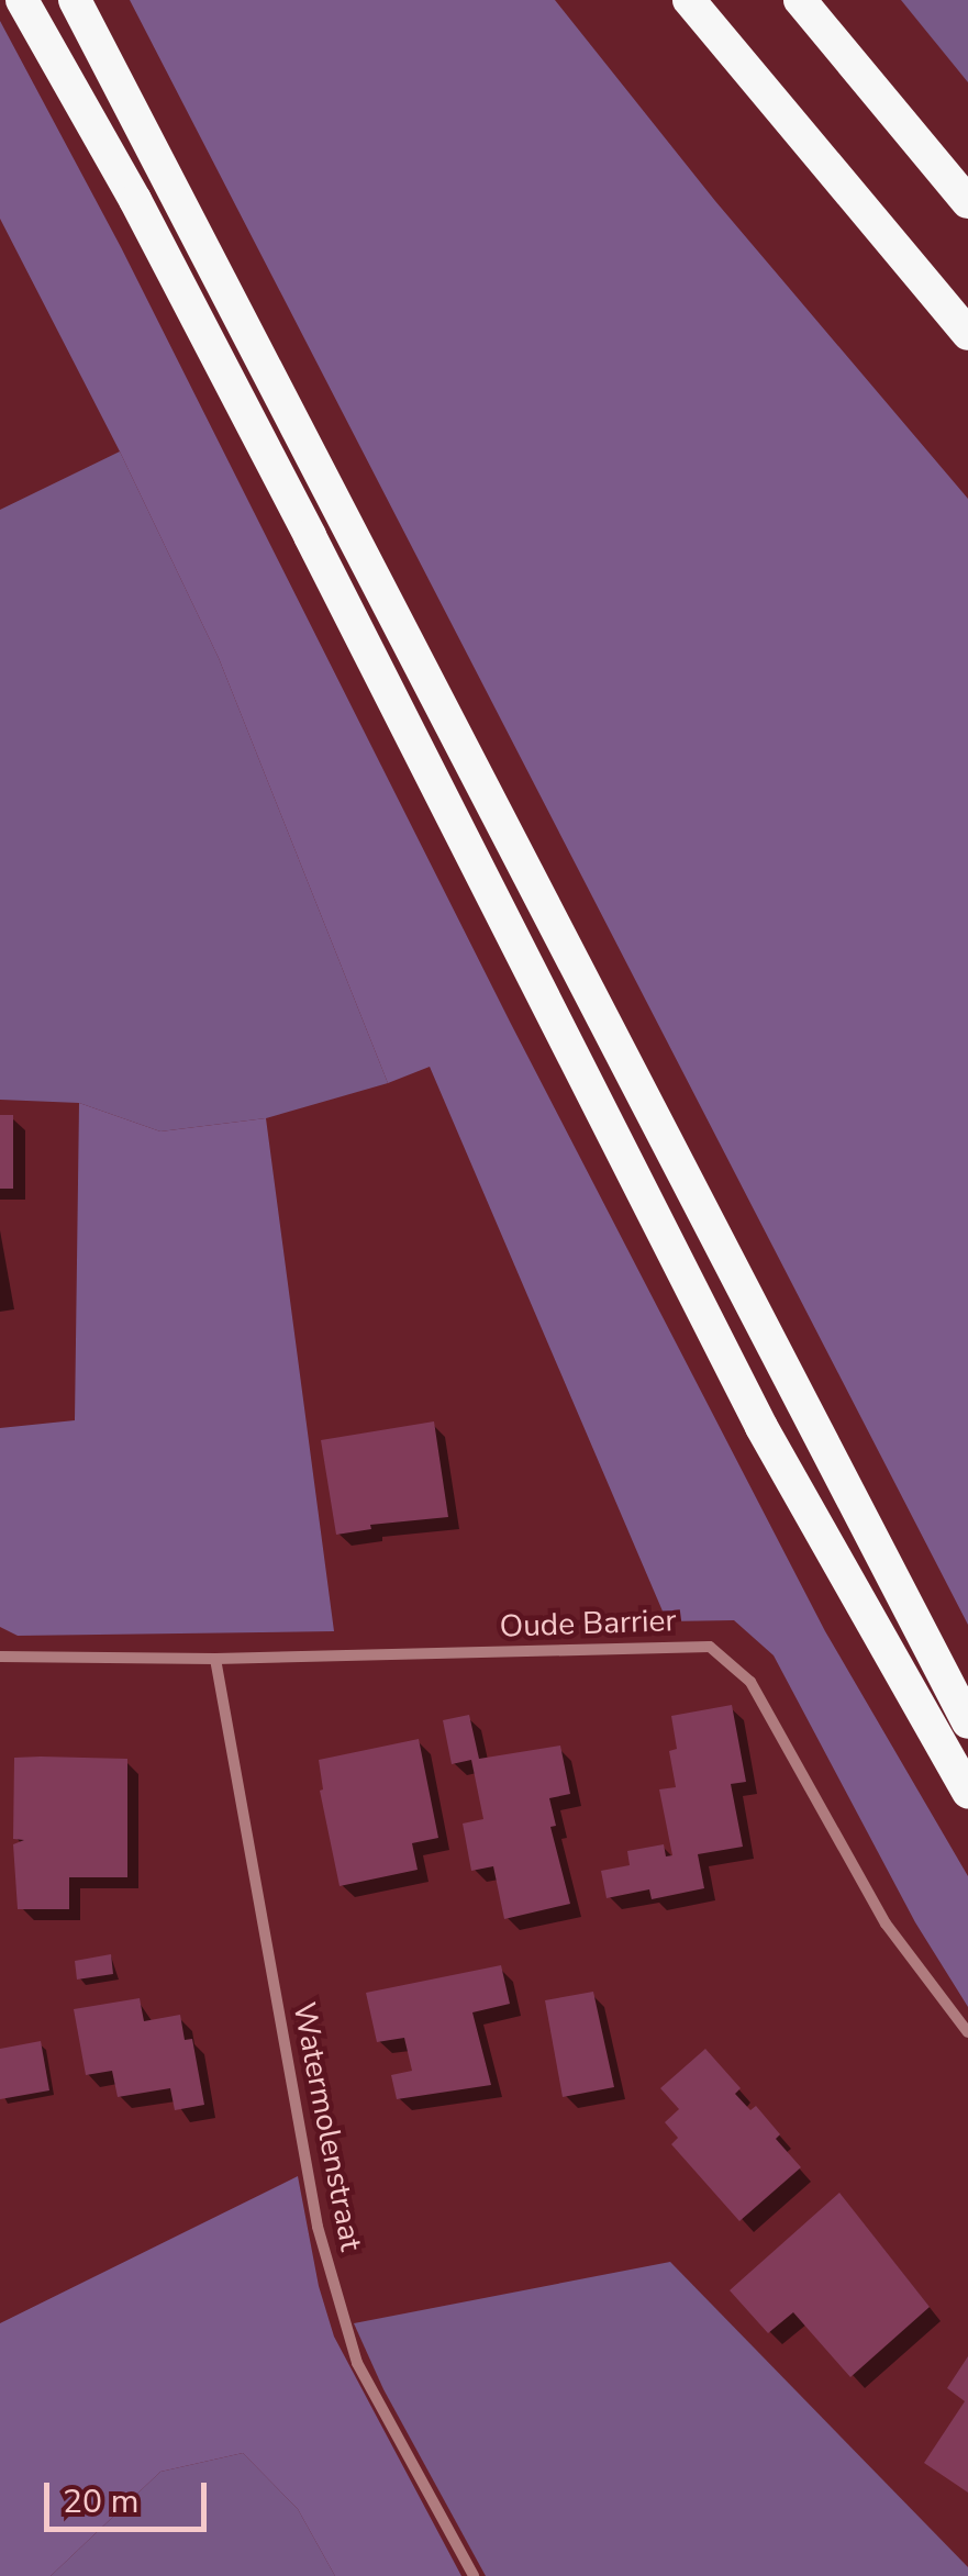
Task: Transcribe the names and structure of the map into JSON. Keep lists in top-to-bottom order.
{
  "streets": {
    "street": ["Oude Barrier", "Watermolenstraat"]
  },
  "crossings": [
    ["Oude Barrier", "Watermolenstraat"]
  ],
  "scale_bar": "20 m"
}
